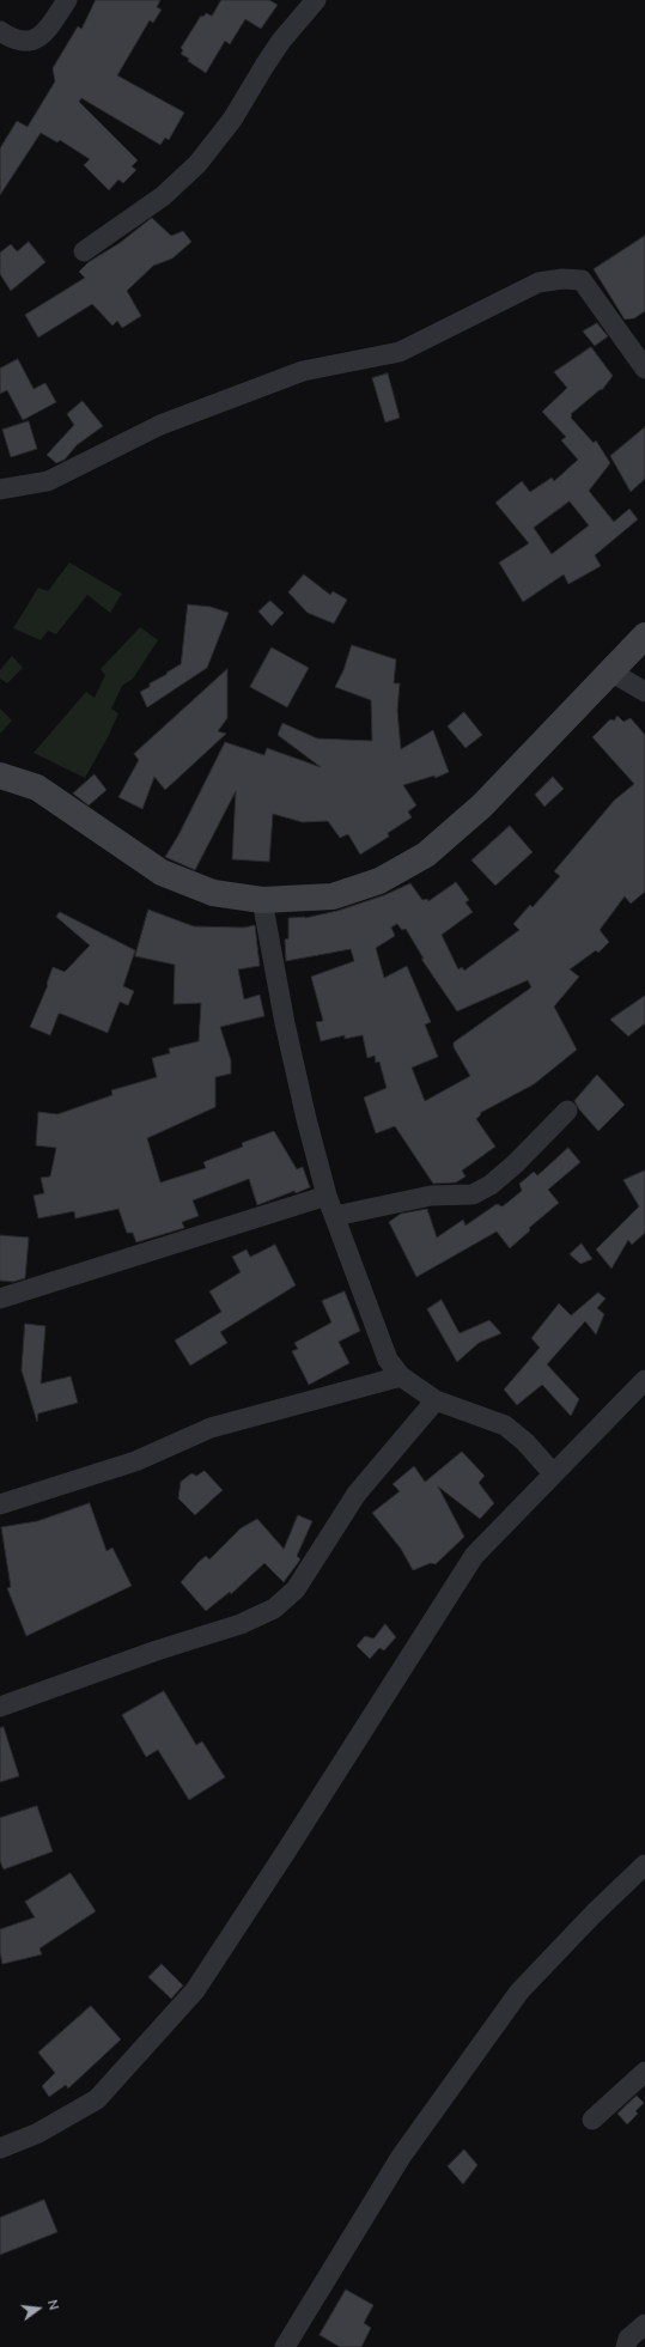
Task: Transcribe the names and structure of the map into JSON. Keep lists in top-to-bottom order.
{
  "north": "right"
}
